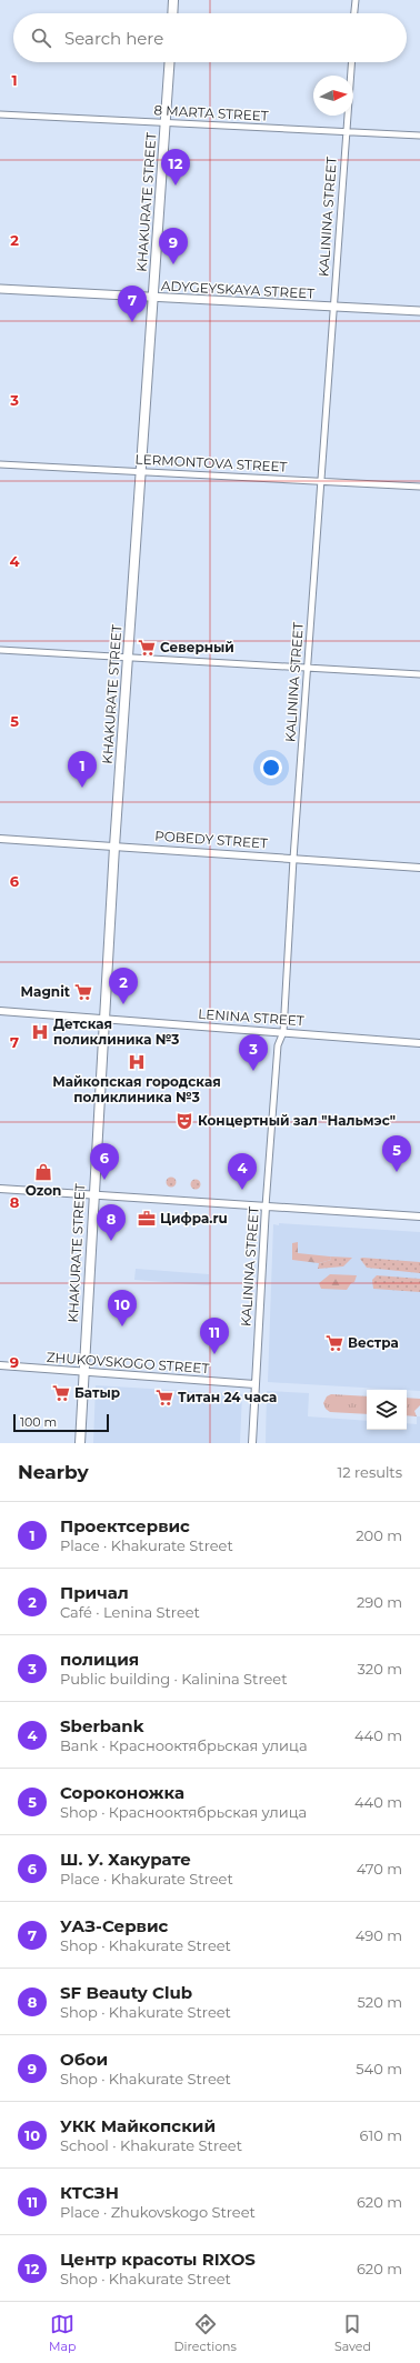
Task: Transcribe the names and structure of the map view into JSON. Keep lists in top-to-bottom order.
{
  "streets": {
    "main road": ["KHAKURATE STREET", "ADYGEYSKAYA STREET"],
    "street": [
      "8 MARTA STREET",
      "KALININA STREET",
      "LERMONTOVA STREET",
      "POBEDY STREET",
      "LENINA STREET",
      "ZHUKOVSKOGO STREET"
    ]
  },
  "crossings": [
    ["8 MARTA STREET", "KHAKURATE STREET"],
    ["8 MARTA STREET", "KALININA STREET"],
    ["KHAKURATE STREET", "ADYGEYSKAYA STREET"],
    ["KHAKURATE STREET", "LERMONTOVA STREET"],
    ["KHAKURATE STREET", "POBEDY STREET"],
    ["KHAKURATE STREET", "LENINA STREET"],
    ["KHAKURATE STREET", "ZHUKOVSKOGO STREET"],
    ["KALININA STREET", "ADYGEYSKAYA STREET"],
    ["KALININA STREET", "LERMONTOVA STREET"],
    ["KALININA STREET", "POBEDY STREET"],
    ["KALININA STREET", "LENINA STREET"],
    ["KALININA STREET", "ZHUKOVSKOGO STREET"]
  ],
  "places": {
    "supermarket": [
      "Северный",
      "Magnit",
      "Вестра",
      "Батыр",
      "Титан 24 часа"
    ],
    "hospital": ["Детская поликлиника №3", "Майкопская городская поликлиника №3"],
    "theatre": ["Концертный зал \"Нальмэс\""],
    "shop": ["Ozon"],
    "office": ["Цифра.ru"]
  },
  "scale_bar": "100 m",
  "north": "right",
  "page": {
    "search": "Search here",
    "pins": [
      "12",
      "9",
      "7",
      "1",
      "2",
      "3",
      "5",
      "6",
      "4",
      "8",
      "10",
      "11"
    ],
    "scale": "100 m",
    "heading": ["Nearby", "12 results"],
    "list": [
      {
        "mark": "1",
        "name": "Проектсервис",
        "note": "Place · Khakurate Street",
        "value": "200 m"
      },
      {
        "mark": "2",
        "name": "Причал",
        "note": "Café · Lenina Street",
        "value": "290 m"
      },
      {
        "mark": "3",
        "name": "полиция",
        "note": "Public building · Kalinina Street",
        "value": "320 m"
      },
      {
        "mark": "4",
        "name": "Sberbank",
        "note": "Bank · Краснооктябрьская улица",
        "value": "440 m"
      },
      {
        "mark": "5",
        "name": "Сороконожка",
        "note": "Shop · Краснооктябрьская улица",
        "value": "440 m"
      },
      {
        "mark": "6",
        "name": "Ш. У. Хакурате",
        "note": "Place · Khakurate Street",
        "value": "470 m"
      },
      {
        "mark": "7",
        "name": "УАЗ-Сервис",
        "note": "Shop · Khakurate Street",
        "value": "490 m"
      },
      {
        "mark": "8",
        "name": "SF Beauty Club",
        "note": "Shop · Khakurate Street",
        "value": "520 m"
      },
      {
        "mark": "9",
        "name": "Обои",
        "note": "Shop · Khakurate Street",
        "value": "540 m"
      },
      {
        "mark": "10",
        "name": "УКК Майкопский",
        "note": "School · Khakurate Street",
        "value": "610 m"
      },
      {
        "mark": "11",
        "name": "КТСЗН",
        "note": "Place · Zhukovskogo Street",
        "value": "620 m"
      },
      {
        "mark": "12",
        "name": "Центр красоты RIXOS",
        "note": "Shop · Khakurate Street",
        "value": "620 m"
      }
    ],
    "nav": ["Map", "Directions", "Saved"]
  },
  "grid": {
    "rows": [
      "1",
      "2",
      "3",
      "4",
      "5",
      "6",
      "7",
      "8",
      "9"
    ]
  }
}
